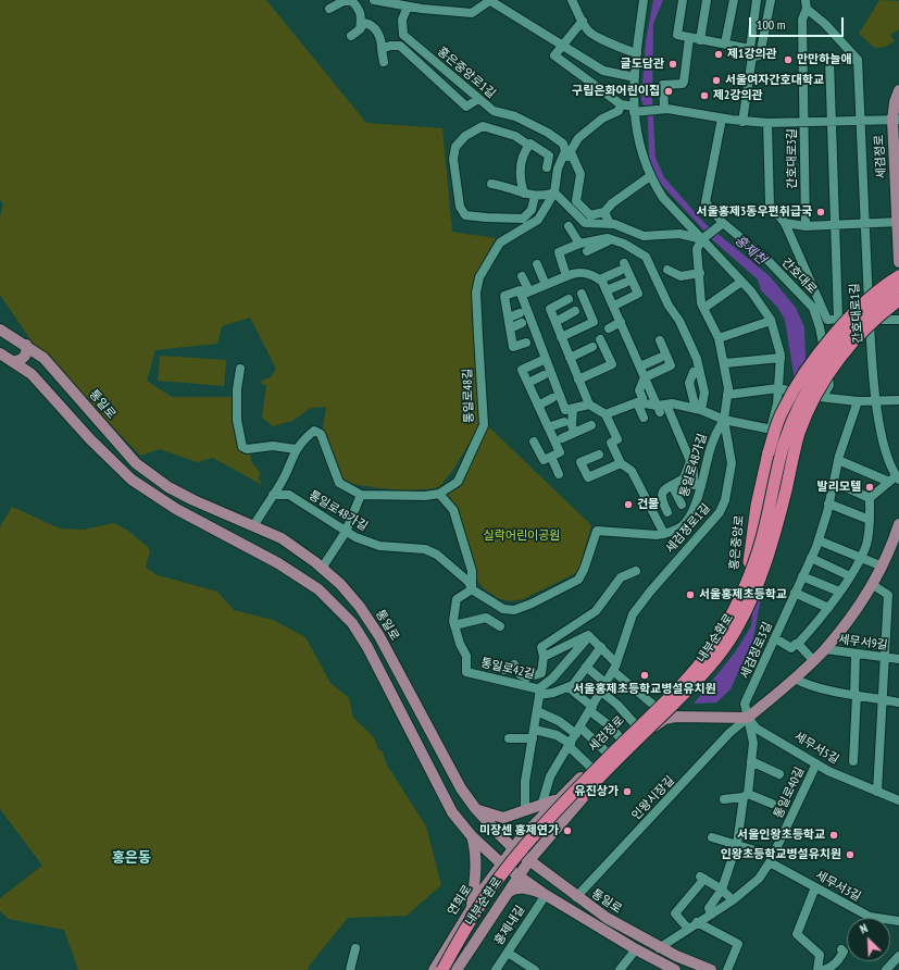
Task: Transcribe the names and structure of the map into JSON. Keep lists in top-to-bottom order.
{
  "streets": {
    "highway": ["내부순환로"],
    "main road": ["세검정로", "통일로", "연희로"],
    "street": [
      "홍은중앙로1길",
      "간호대로3길",
      "간호대로",
      "간호대로1길",
      "통일로48길",
      "통일로48가길",
      "세검정로1길",
      "홍은중앙로",
      "세무서9길",
      "세검정로3길",
      "통일로42길",
      "세무서5길",
      "통일로40길",
      "인왕시장길",
      "세무서3길",
      "홍제내길"
    ]
  },
  "crossings": [
    ["홍은중앙로1길", "통일로48길"],
    ["세검정로", "통일로"],
    ["세검정로", "홍은중앙로"],
    ["세검정로", "세검정로3길"],
    ["세검정로", "세무서5길"],
    ["세검정로", "인왕시장길"],
    ["세검정로", "연희로"],
    ["통일로48길", "통일로"],
    ["통일로48길", "통일로48가길"],
    ["통일로", "통일로40길"],
    ["통일로", "인왕시장길"],
    ["통일로", "연희로"],
    ["통일로48가길", "세검정로1길"],
    ["통일로48가길", "통일로42길"],
    ["세검정로1길", "홍은중앙로"],
    ["세검정로3길", "세무서5길"],
    ["세검정로3길", "인왕시장길"],
    ["세무서5길", "통일로40길"],
    ["세무서5길", "인왕시장길"],
    ["통일로40길", "세무서3길"]
  ],
  "districts": ["홍은동"],
  "water": ["홍제천"],
  "parks": ["실락어린이공원"],
  "places": [
    "제1강의관",
    "만만하늘애",
    "글도담관",
    "서울여자간호대학교",
    "구립은화어린이집",
    "제2강의관",
    "서울홍제3동우편취급국",
    "발리모텔",
    "건물",
    "서울홍제초등학교",
    "서울홍제초등학교병설유치원",
    "유진상가",
    "미장센 홍제연가",
    "서울인왕초등학교",
    "인왕초등학교병설유치원"
  ],
  "scale_bar": "100 m",
  "north": "top left"
}
